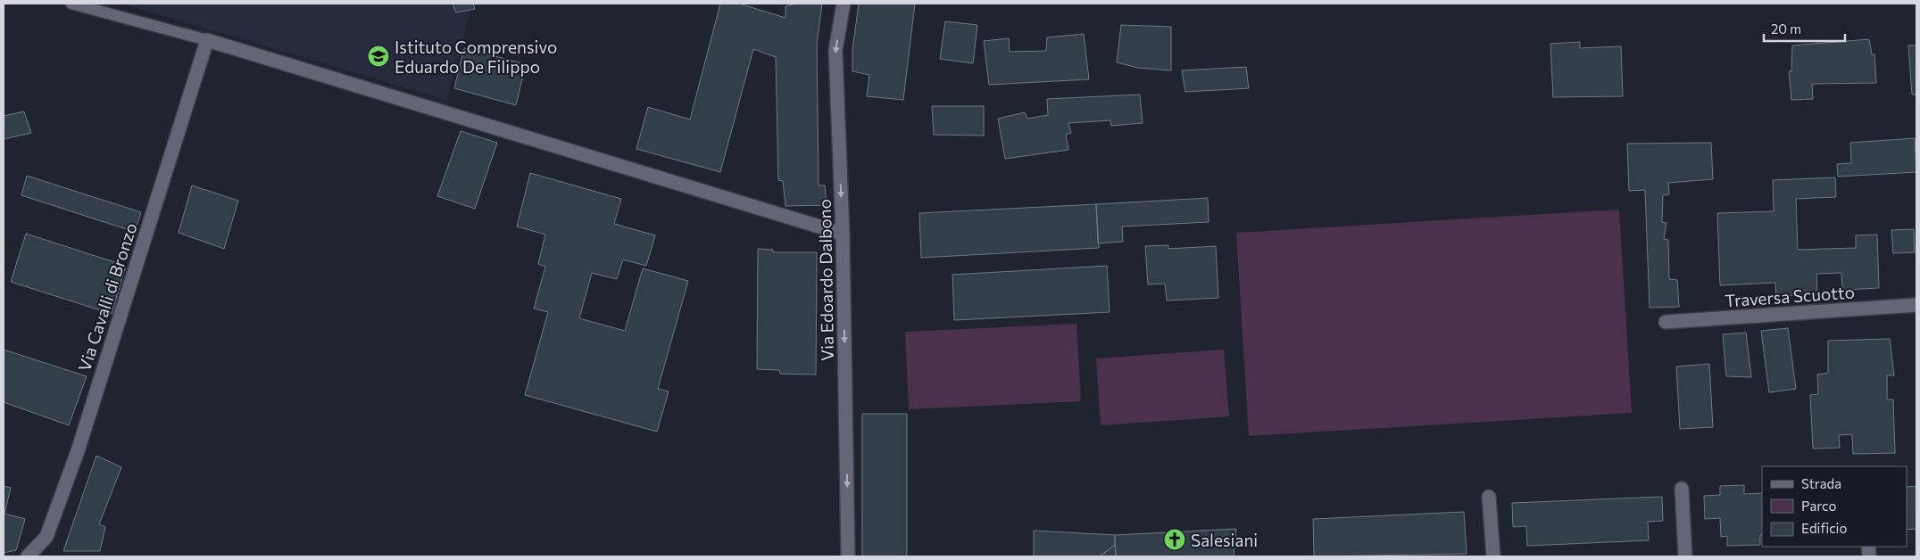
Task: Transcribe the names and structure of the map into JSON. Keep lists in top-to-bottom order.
{
  "streets": {
    "street": ["Via Edoardo Dalbono", "Traversa Scuotto", "Via Cavalli di Bronzo"]
  },
  "one_way": ["Via Edoardo Dalbono"],
  "places": {
    "school or university": ["Istituto Comprensivo Eduardo De Filippo"],
    "church": ["Salesiani"]
  },
  "legend": ["Strada", "Parco", "Edificio"],
  "scale_bar": "20 m"
}
